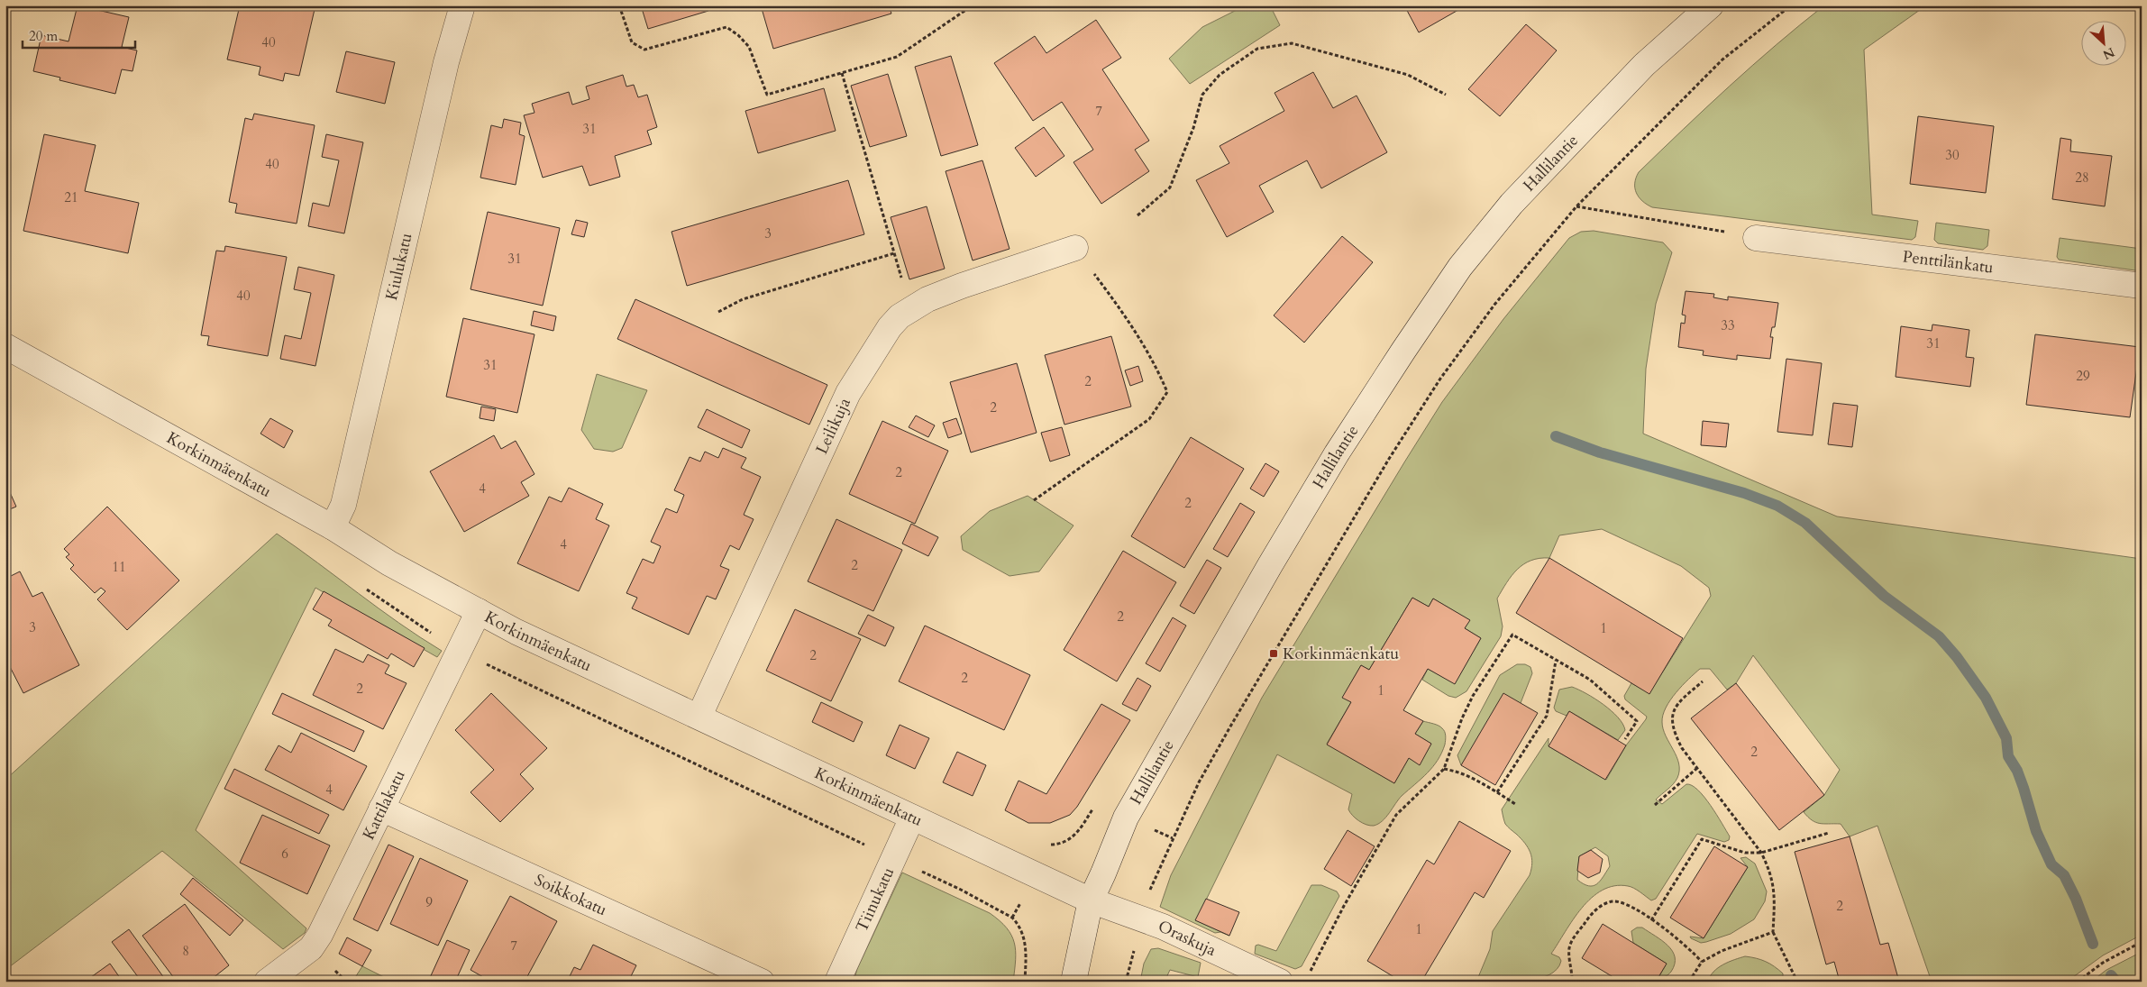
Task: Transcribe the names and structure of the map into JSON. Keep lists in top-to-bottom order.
{
  "streets": {
    "street": [
      "Hallilantie",
      "Penttilänkatu",
      "Kiulukatu",
      "Leilikuja",
      "Korkinmäenkatu",
      "Kattilakatu",
      "Soikkokatu",
      "Tiinukatu",
      "Oraskuja"
    ]
  },
  "crossings": [
    ["Hallilantie", "Korkinmäenkatu"],
    ["Hallilantie", "Oraskuja"],
    ["Kiulukatu", "Korkinmäenkatu"],
    ["Leilikuja", "Korkinmäenkatu"],
    ["Korkinmäenkatu", "Kattilakatu"],
    ["Korkinmäenkatu", "Tiinukatu"],
    ["Korkinmäenkatu", "Oraskuja"],
    ["Kattilakatu", "Soikkokatu"]
  ],
  "places": {
    "transit": ["Korkinmäenkatu"]
  },
  "house_numbers": [
    "40",
    "7",
    "31",
    "30",
    "40",
    "28",
    "21",
    "3",
    "31",
    "40",
    "33",
    "31",
    "31",
    "29",
    "2",
    "2",
    "2",
    "4",
    "2",
    "4",
    "2",
    "11",
    "2",
    "3",
    "1",
    "2",
    "2",
    "2",
    "1",
    "2",
    "4",
    "6",
    "9",
    "2",
    "1",
    "7",
    "8"
  ],
  "scale_bar": "20 m",
  "north": "bottom right"
}
